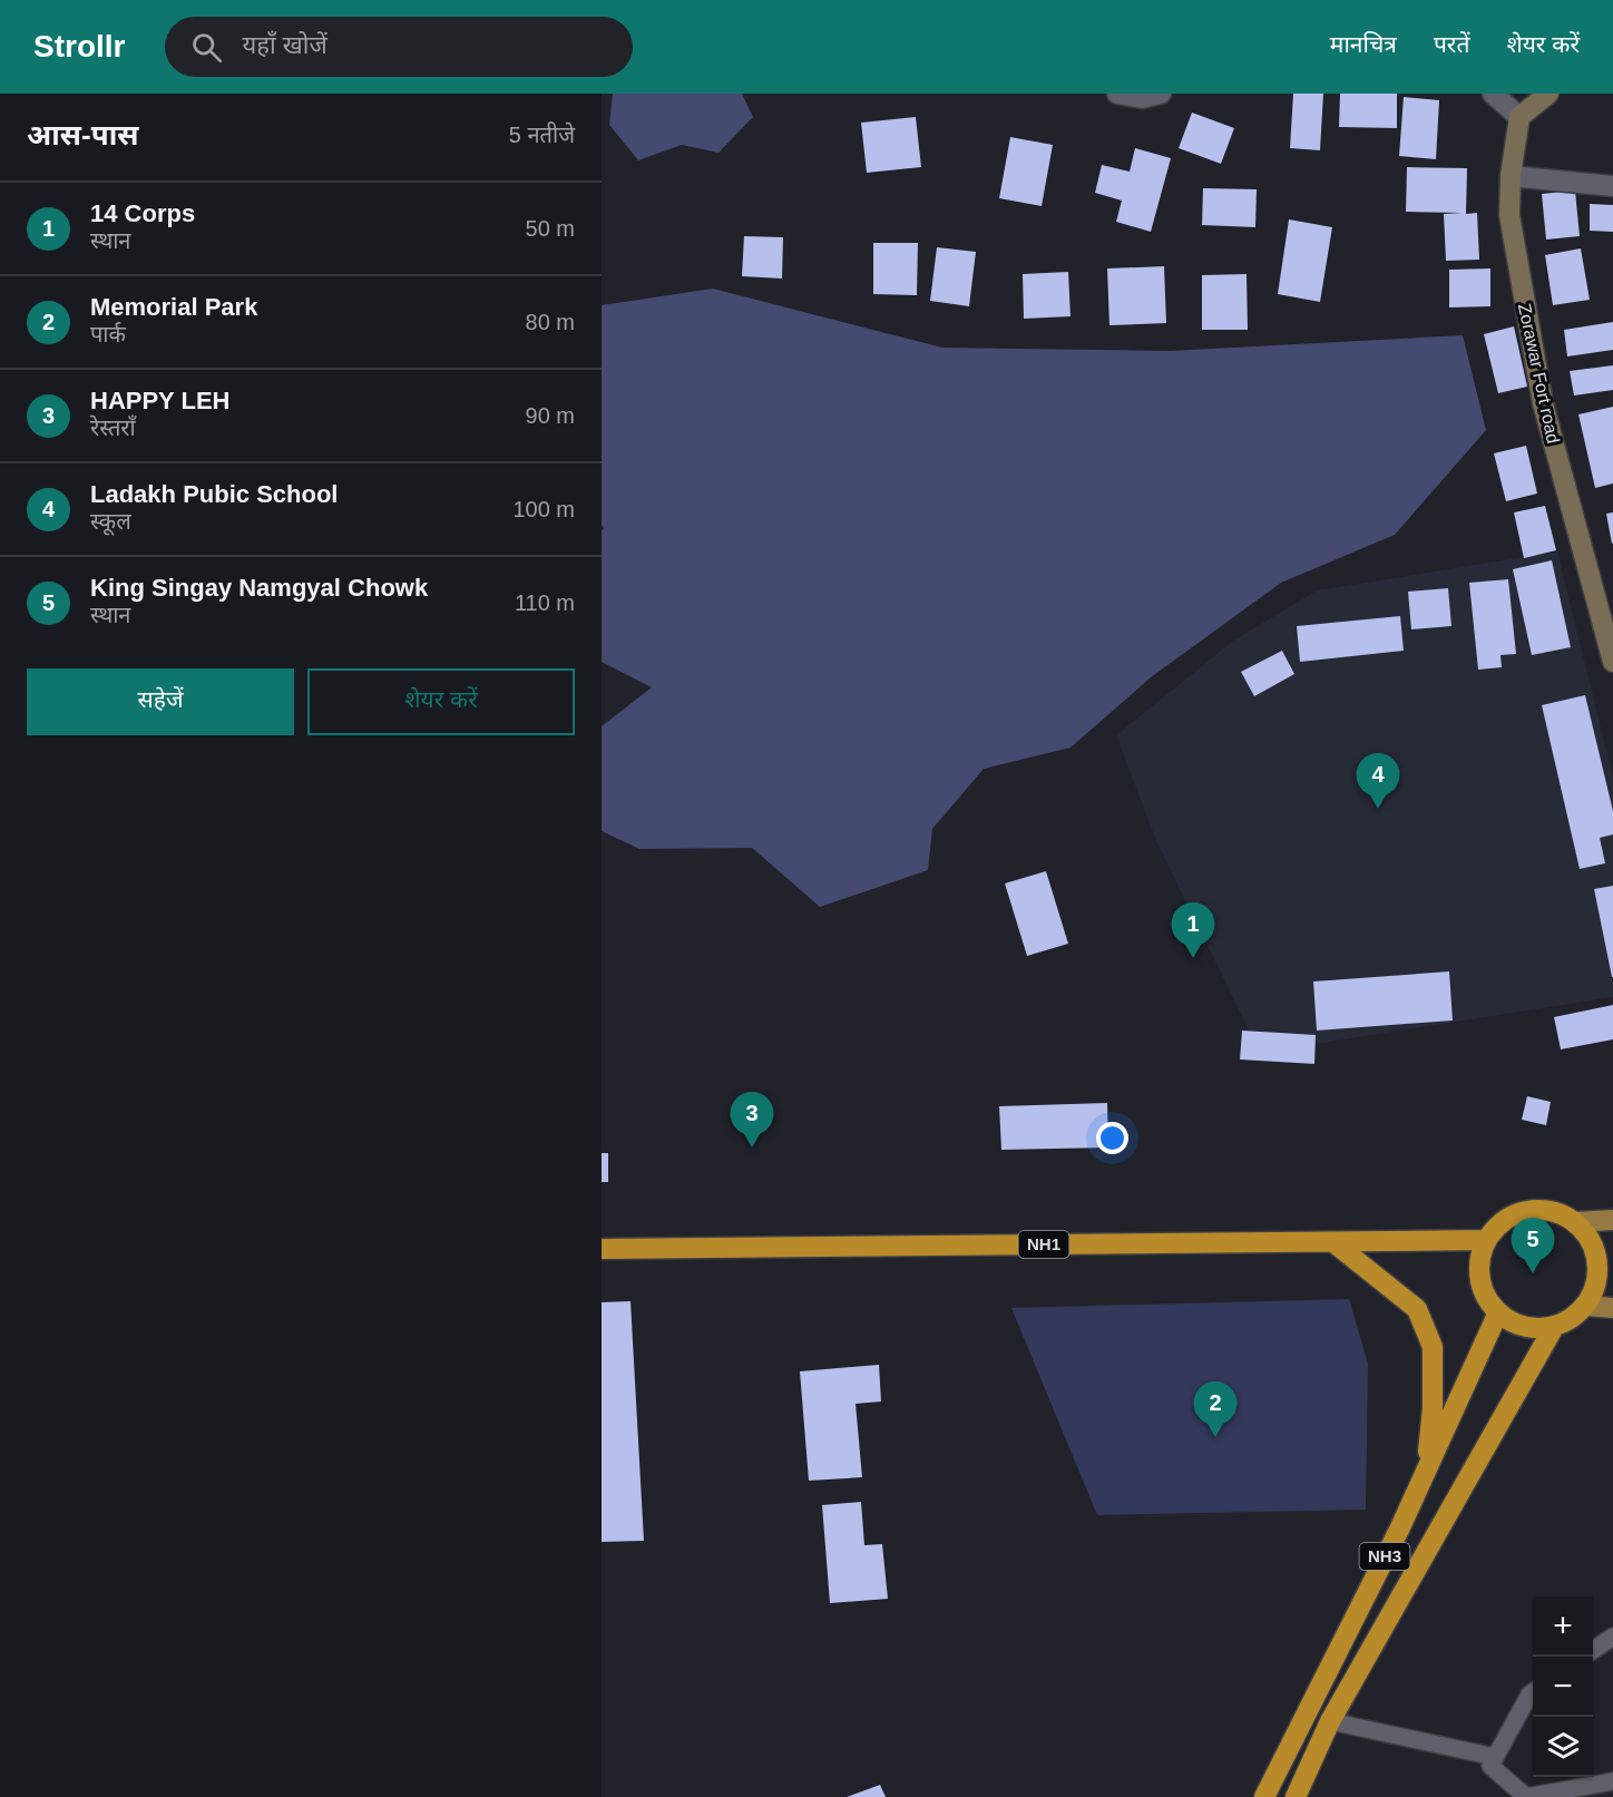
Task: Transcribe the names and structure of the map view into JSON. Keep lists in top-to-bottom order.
{
  "streets": {
    "highway": ["NH1", "NH3"],
    "street": ["Zorawar Fort road"]
  },
  "crossings": [
    ["NH1", "NH3"]
  ],
  "page": {
    "header": "Strollr",
    "search": "यहाँ खोजें",
    "nav": ["मानचित्र", "परतें", "शेयर करें"],
    "heading": ["आस-पास", "5 नतीजे"],
    "list": [
      {
        "mark": "1",
        "name": "14 Corps",
        "note": "स्थान",
        "value": "50 m"
      },
      {
        "mark": "2",
        "name": "Memorial Park",
        "note": "पार्क",
        "value": "80 m"
      },
      {
        "mark": "3",
        "name": "HAPPY LEH",
        "note": "रेस्तराँ",
        "value": "90 m"
      },
      {
        "mark": "4",
        "name": "Ladakh Pubic School",
        "note": "स्कूल",
        "value": "100 m"
      },
      {
        "mark": "5",
        "name": "King Singay Namgyal Chowk",
        "note": "स्थान",
        "value": "110 m"
      }
    ],
    "buttons": ["सहेजें", "शेयर करें"],
    "pins": [
      "4",
      "1",
      "3",
      "5",
      "2"
    ],
    "map_buttons": ["+", "−"]
  }
}
